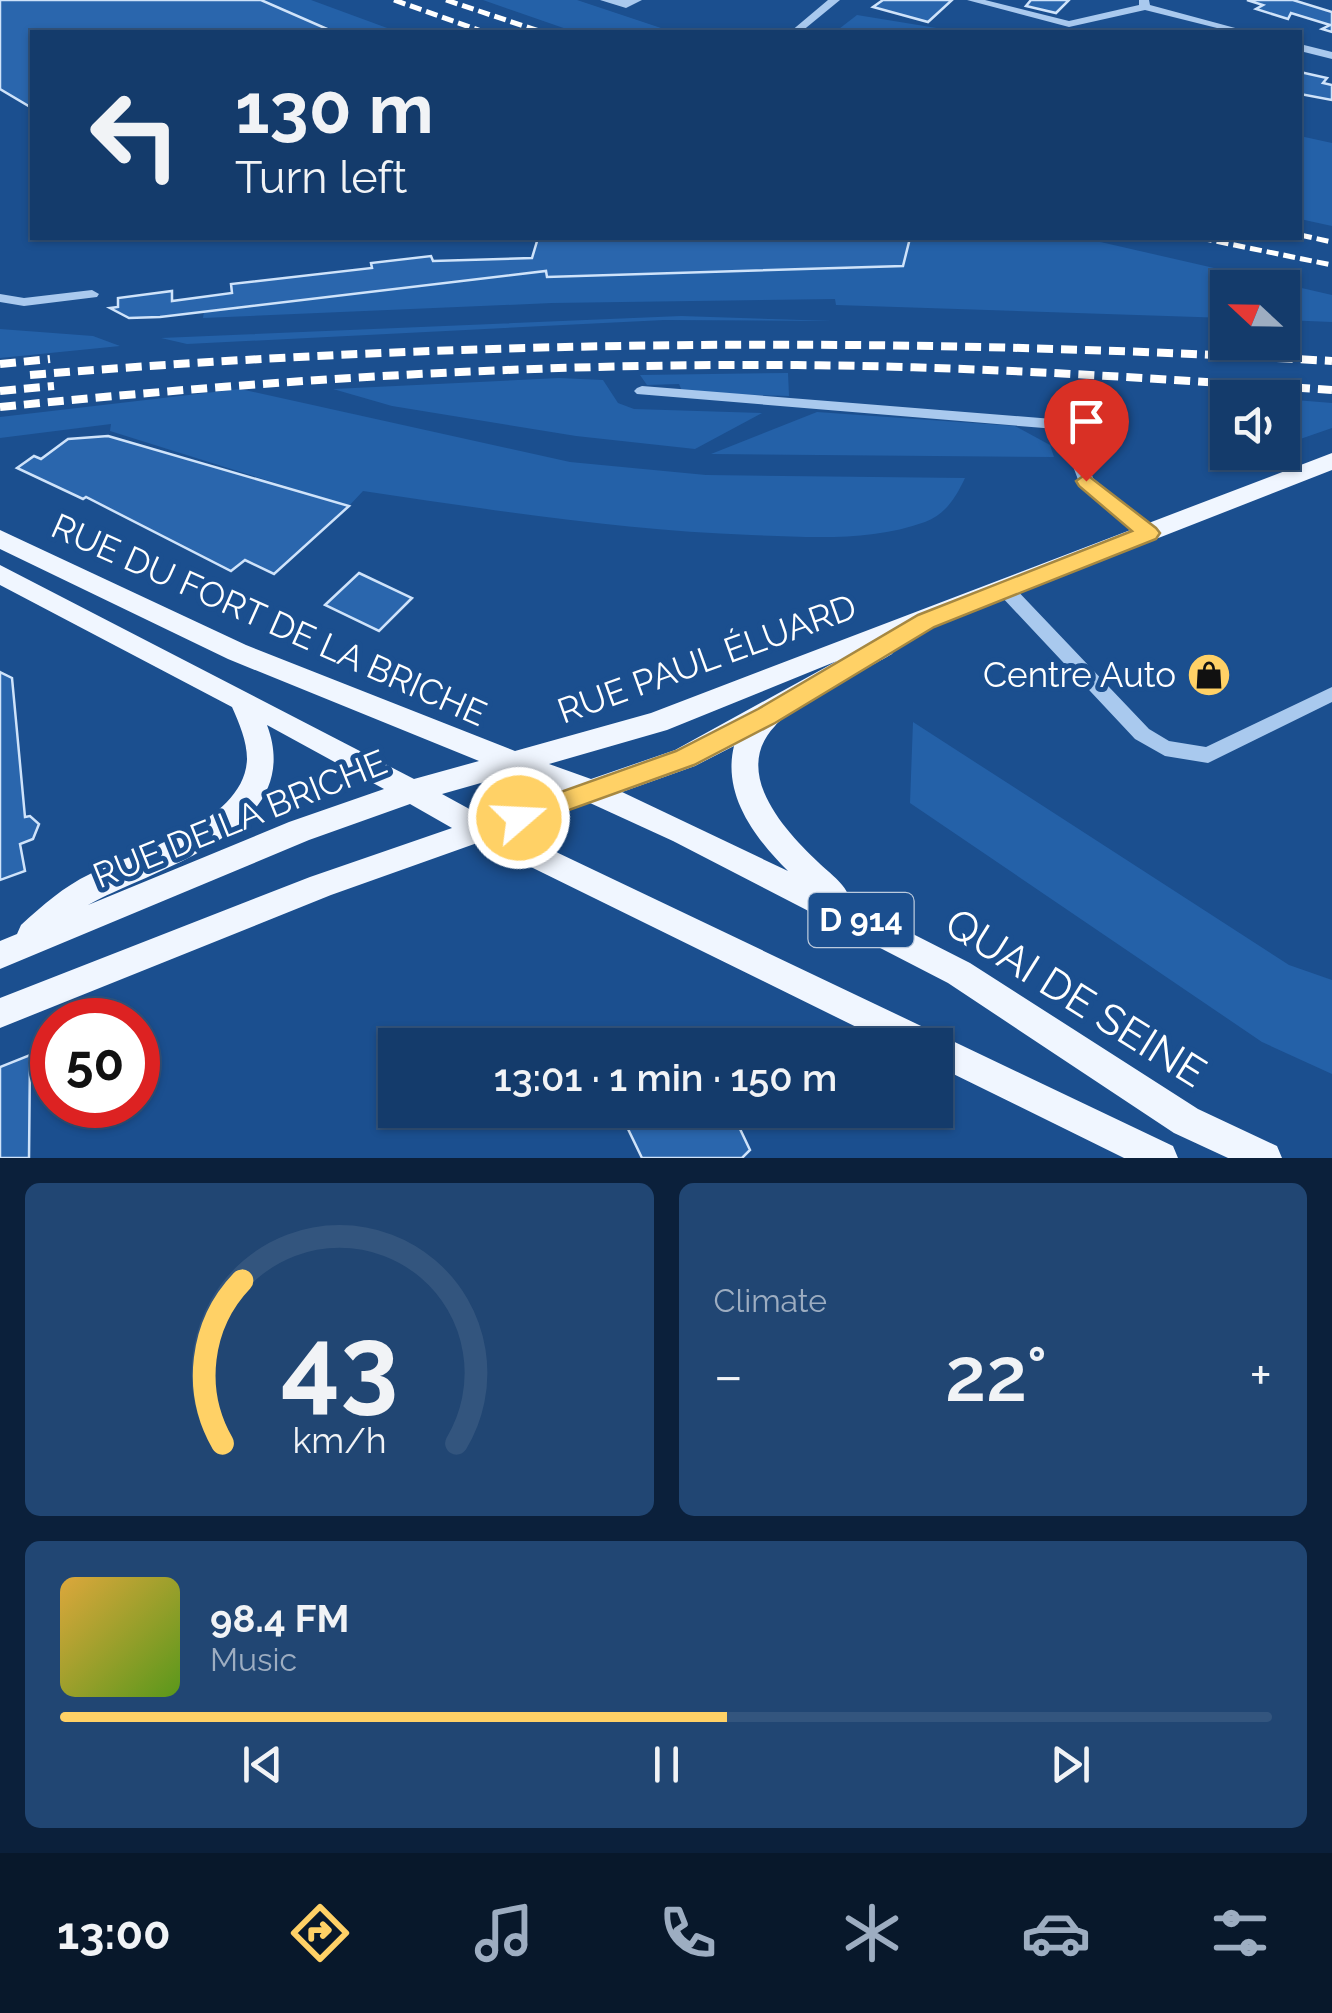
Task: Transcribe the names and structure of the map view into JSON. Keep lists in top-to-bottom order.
{
  "streets": {
    "main road": [
      "RUE DU FORT DE LA BRICHE",
      "RUE PAUL ÉLUARD",
      "RUE DE LA BRICHE",
      "D 914",
      "QUAI DE SEINE"
    ]
  },
  "crossings": [
    ["RUE DU FORT DE LA BRICHE", "RUE PAUL ÉLUARD"],
    ["RUE DU FORT DE LA BRICHE", "RUE DE LA BRICHE"],
    ["RUE DU FORT DE LA BRICHE", "D 914"],
    ["RUE DU FORT DE LA BRICHE", "QUAI DE SEINE"],
    ["RUE PAUL ÉLUARD", "RUE DE LA BRICHE"],
    ["RUE PAUL ÉLUARD", "D 914"],
    ["RUE PAUL ÉLUARD", "QUAI DE SEINE"],
    ["RUE DE LA BRICHE", "QUAI DE SEINE"]
  ],
  "places": {
    "shop": ["Centre Auto"]
  },
  "north": "left",
  "page": {
    "turn": ["130 m", "Turn left"],
    "limit": "50",
    "trip": "13:01 · 1 min · 150 m",
    "tile": "Climate",
    "heat": ["−", "22°", "+"],
    "song": ["98.4 FM", "Music"],
    "tabs": "13:00",
    "gauge": ["43", "km/h"]
  }
}
